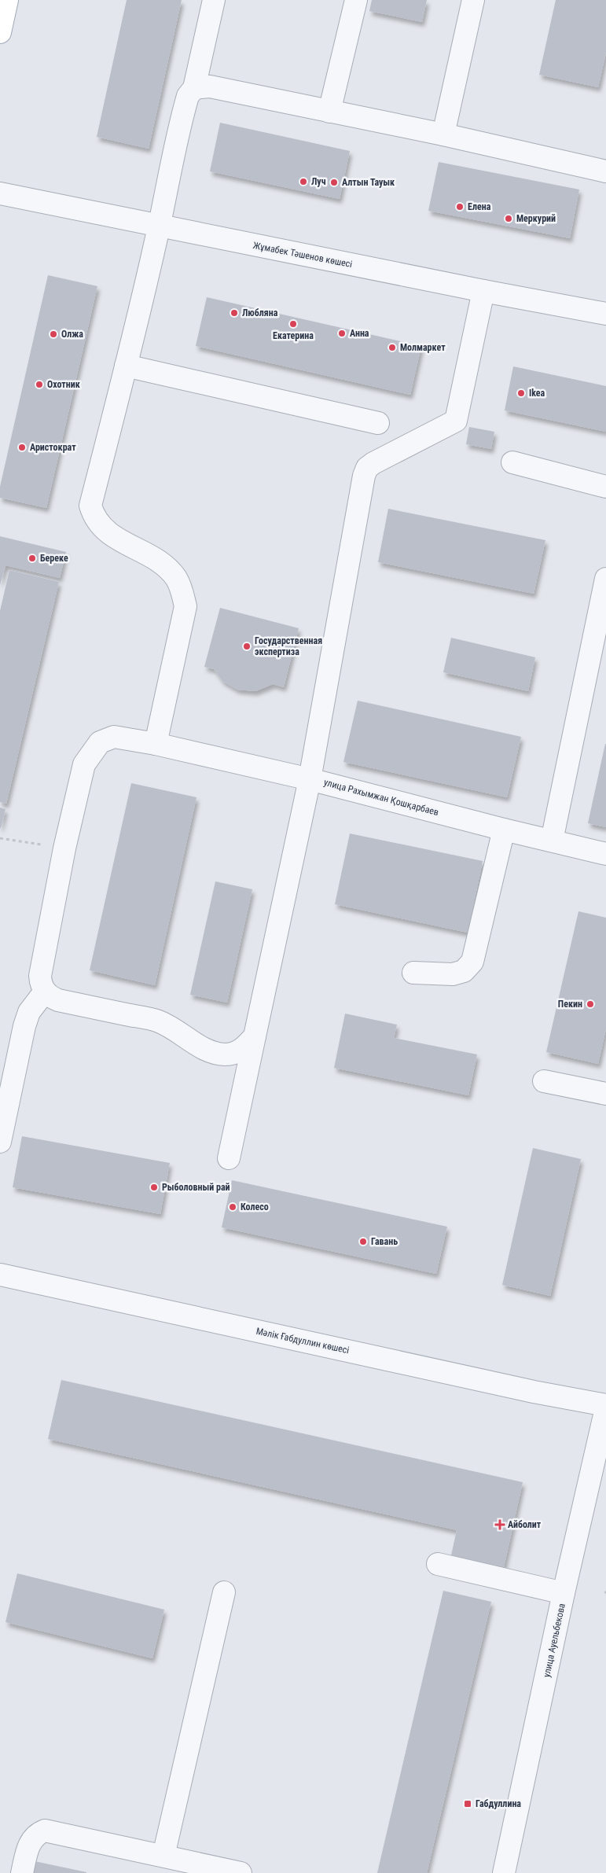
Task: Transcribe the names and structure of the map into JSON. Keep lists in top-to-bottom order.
{
  "streets": {
    "street": [
      "Жұмабек Тәшенов көшесі",
      "улица Рахымжан Қошқарбаев",
      "Мәлік Ғабдуллин көшесі",
      "улица Ауельбекова"
    ]
  },
  "crossings": [
    ["Мәлік Ғабдуллин көшесі", "улица Ауельбекова"]
  ],
  "places": {
    "other": [
      "Луч",
      "Алтын Тауык",
      "Елена",
      "Меркурий",
      "Любляна",
      "Екатерина",
      "Анна",
      "Олжа",
      "Молмаркет",
      "Охотник",
      "Ikea",
      "Аристократ",
      "Береке",
      "Государственная экспертиза",
      "Пекин",
      "Рыболовный рай",
      "Колесо",
      "Гавань"
    ],
    "health": ["Айболит"],
    "transit": ["Габдуллина"]
  }
}
